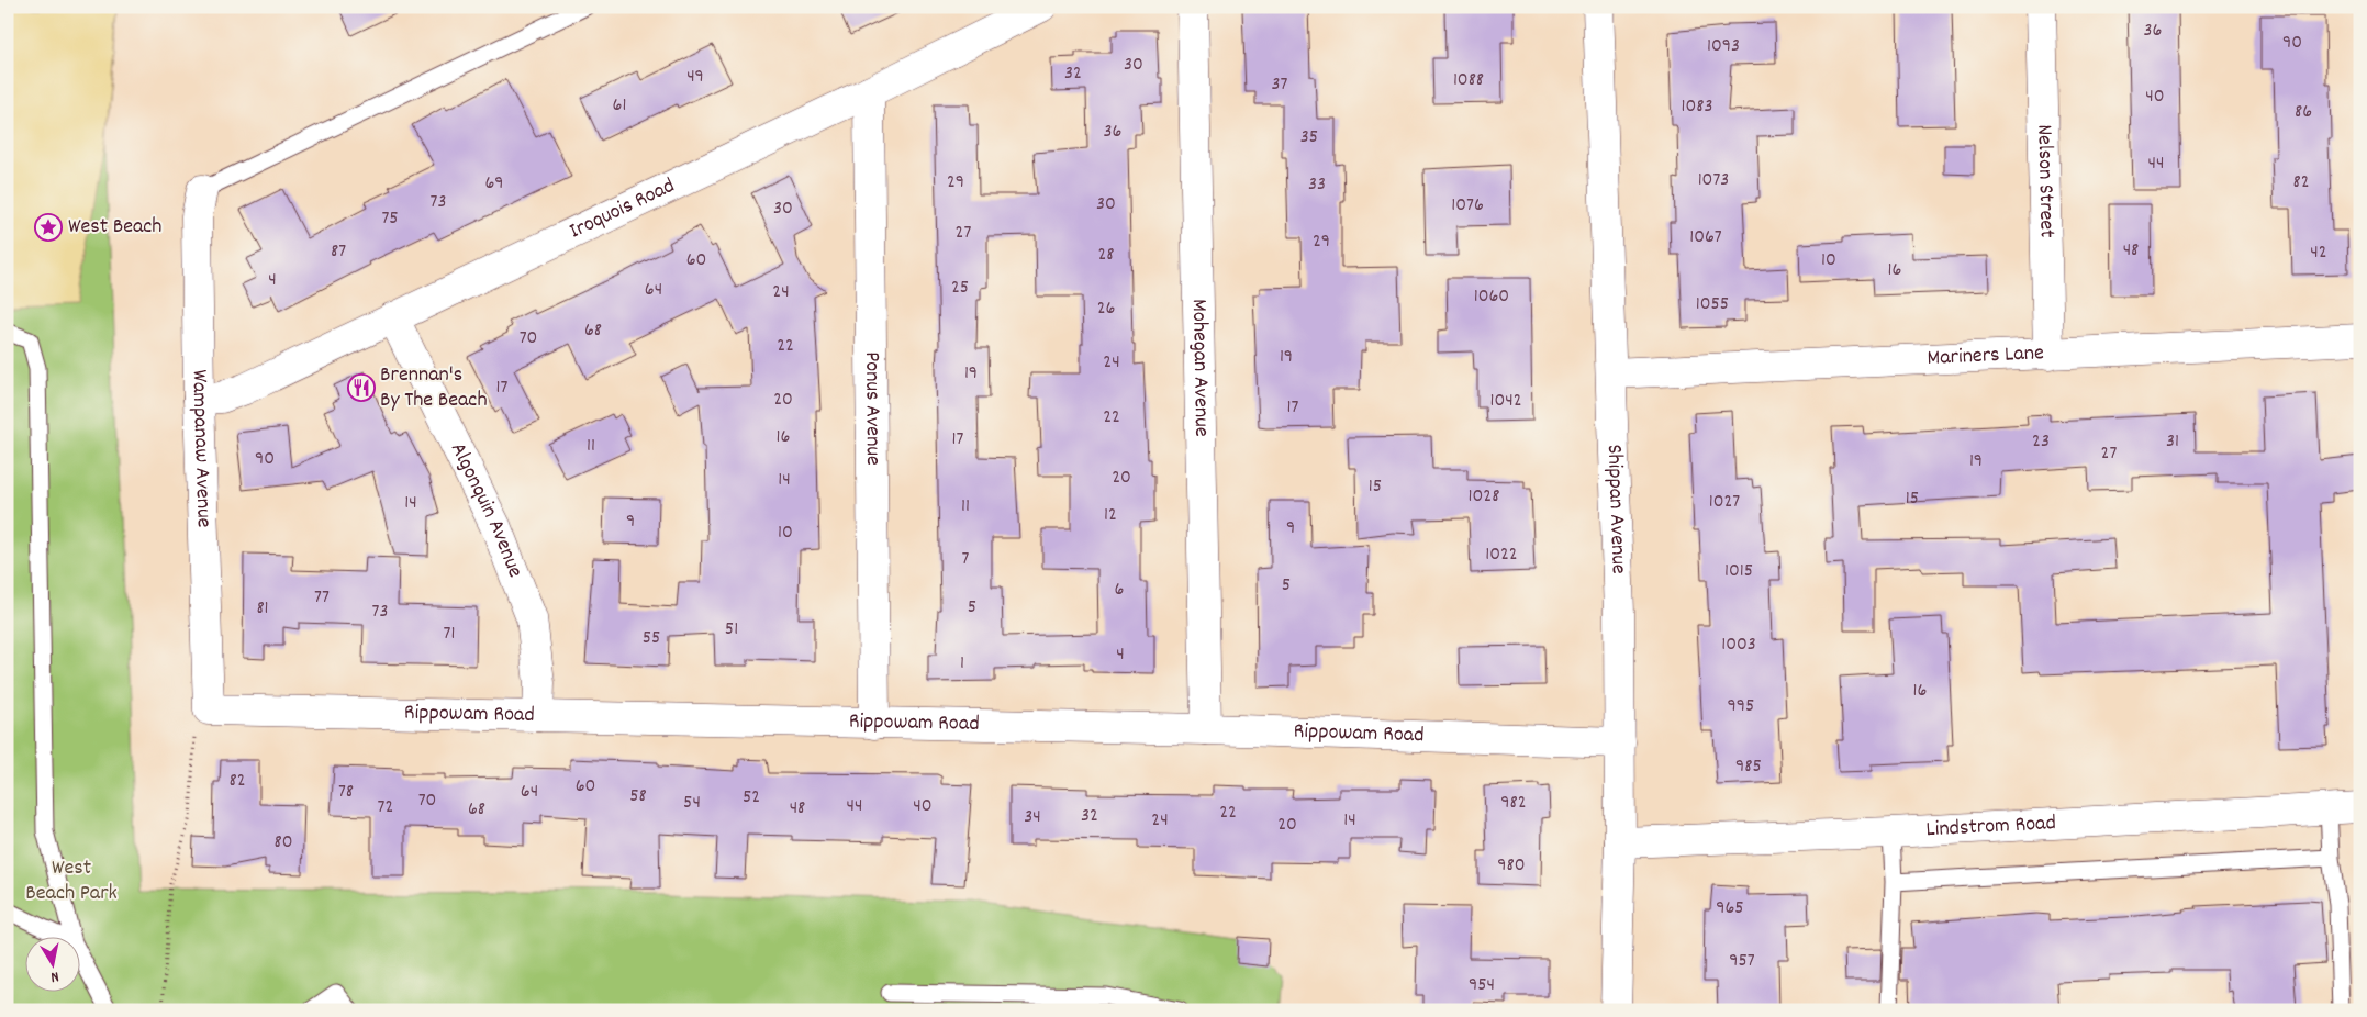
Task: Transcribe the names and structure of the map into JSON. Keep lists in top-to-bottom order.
{
  "streets": {
    "street": [
      "Nelson Street",
      "Iroquois Road",
      "Mariners Lane",
      "Mohegan Avenue",
      "Ponus Avenue",
      "Wampanaw Avenue",
      "Shippan Avenue",
      "Algonquin Avenue",
      "Rippowam Road",
      "Lindstrom Road"
    ]
  },
  "crossings": [
    ["Nelson Street", "Mariners Lane"],
    ["Iroquois Road", "Ponus Avenue"],
    ["Iroquois Road", "Wampanaw Avenue"],
    ["Iroquois Road", "Algonquin Avenue"],
    ["Mariners Lane", "Shippan Avenue"],
    ["Mohegan Avenue", "Rippowam Road"],
    ["Ponus Avenue", "Rippowam Road"],
    ["Wampanaw Avenue", "Rippowam Road"],
    ["Shippan Avenue", "Rippowam Road"],
    ["Shippan Avenue", "Lindstrom Road"],
    ["Algonquin Avenue", "Rippowam Road"]
  ],
  "parks": ["West Beach Park"],
  "places": {
    "place": ["West Beach"],
    "restaurant": ["Brennan's By The Beach"]
  },
  "house_numbers": [
    "36",
    "90",
    "1093",
    "30",
    "32",
    "49",
    "1088",
    "37",
    "40",
    "61",
    "1083",
    "86",
    "36",
    "35",
    "44",
    "1073",
    "29",
    "82",
    "69",
    "33",
    "73",
    "30",
    "1076",
    "30",
    "75",
    "27",
    "1067",
    "29",
    "48",
    "87",
    "42",
    "28",
    "60",
    "10",
    "16",
    "4",
    "25",
    "64",
    "24",
    "1060",
    "1055",
    "26",
    "68",
    "70",
    "22",
    "19",
    "24",
    "19",
    "17",
    "20",
    "1042",
    "17",
    "22",
    "16",
    "17",
    "23",
    "31",
    "11",
    "27",
    "90",
    "19",
    "20",
    "14",
    "15",
    "1028",
    "15",
    "1027",
    "14",
    "11",
    "12",
    "9",
    "9",
    "10",
    "1022",
    "7",
    "1015",
    "5",
    "6",
    "77",
    "5",
    "81",
    "73",
    "51",
    "71",
    "55",
    "1003",
    "4",
    "1",
    "16",
    "995",
    "985",
    "82",
    "60",
    "78",
    "64",
    "58",
    "52",
    "70",
    "54",
    "982",
    "44",
    "40",
    "72",
    "48",
    "68",
    "22",
    "32",
    "34",
    "24",
    "14",
    "20",
    "80",
    "980",
    "965",
    "957",
    "954"
  ],
  "north": "bottom"
}
